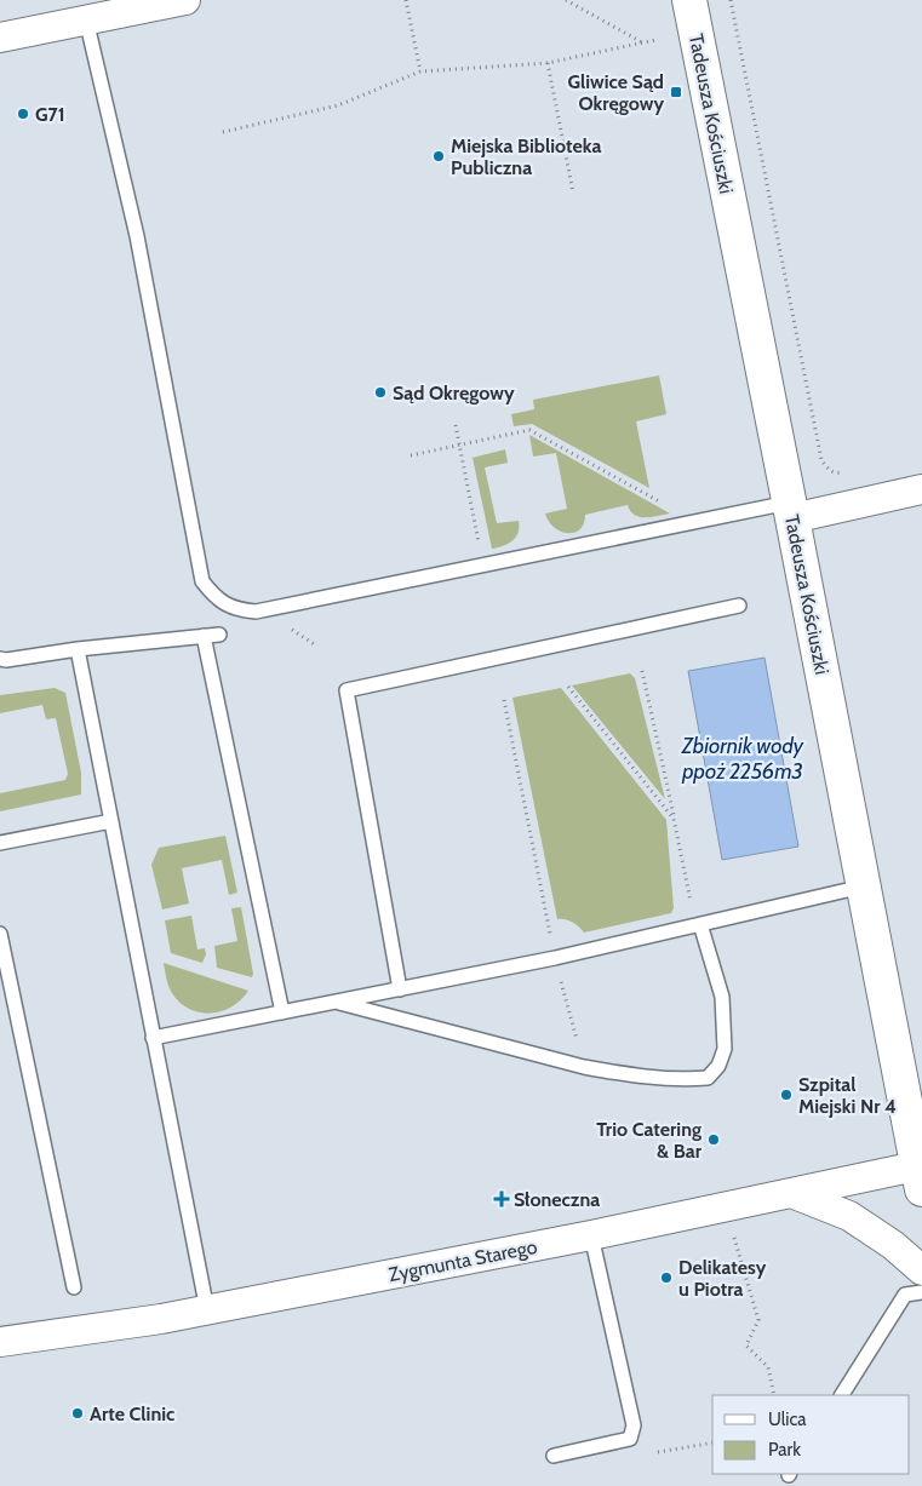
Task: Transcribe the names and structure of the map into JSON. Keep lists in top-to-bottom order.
{
  "streets": {
    "street": ["Tadeusza Kościuszki", "Zygmunta Starego"]
  },
  "crossings": [
    ["Tadeusza Kościuszki", "Zygmunta Starego"]
  ],
  "water": ["Zbiornik wody ppoż 2256m3"],
  "places": {
    "transit": ["Gliwice Sąd Okręgowy"],
    "other": [
      "G71",
      "Miejska Biblioteka Publiczna",
      "Sąd Okręgowy",
      "Szpital Miejski Nr 4",
      "Trio Catering & Bar",
      "Delikatesy u Piotra",
      "Arte Clinic"
    ],
    "health": ["Słoneczna"]
  },
  "legend": ["Ulica", "Park"]
}
